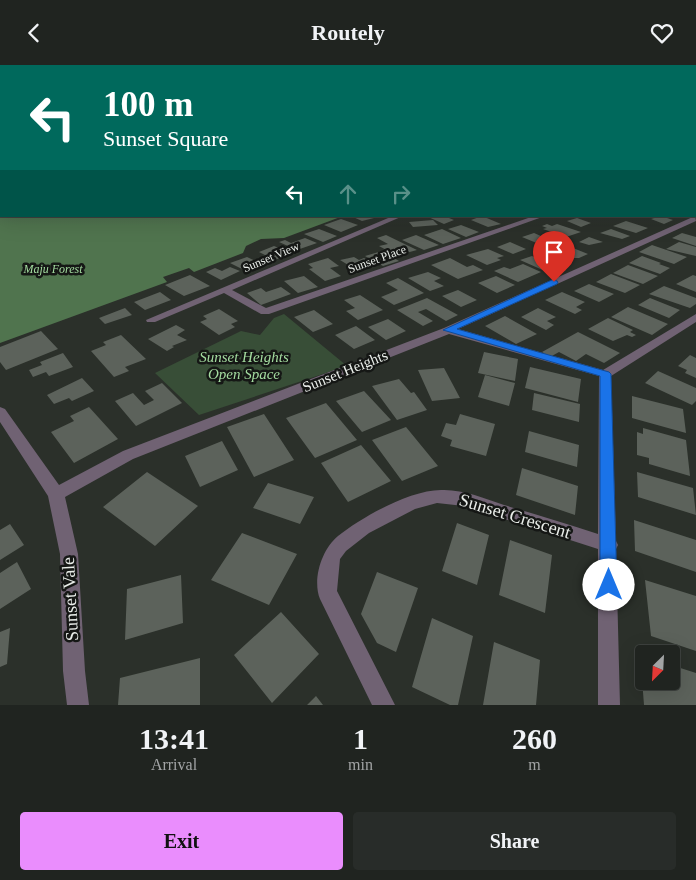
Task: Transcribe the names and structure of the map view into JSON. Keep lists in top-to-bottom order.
{
  "streets": {
    "street": [
      "Sunset View",
      "Sunset Place",
      "Sunset Heights",
      "Sunset Crescent",
      "Sunset Vale"
    ]
  },
  "crossings": [
    ["Sunset View", "Sunset Place"],
    ["Sunset Heights", "Sunset Vale"]
  ],
  "parks": ["Maju Forest", "Sunset Heights Open Space"],
  "north": "bottom left",
  "page": {
    "header": "Routely",
    "turn": ["100 m", "Sunset Square"],
    "eta": [
      "13:41",
      "Arrival",
      "1",
      "min",
      "260",
      "m"
    ],
    "buttons": ["Exit", "Share"]
  }
}
